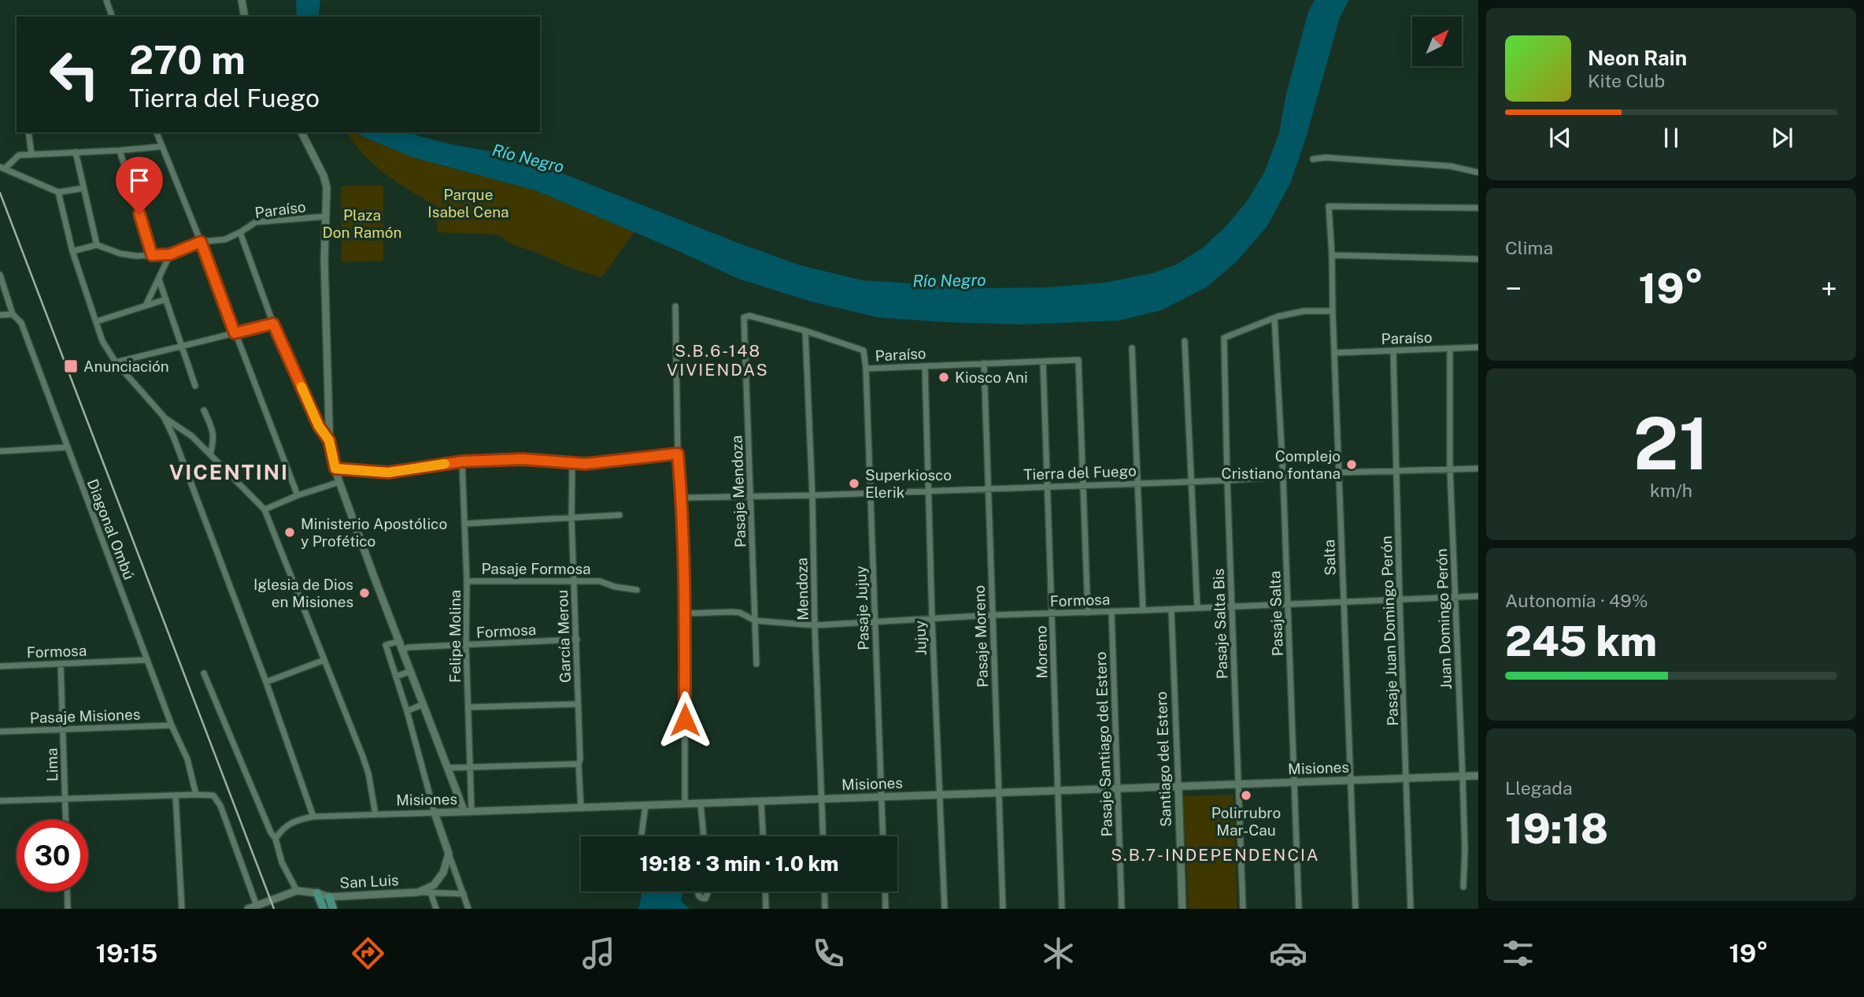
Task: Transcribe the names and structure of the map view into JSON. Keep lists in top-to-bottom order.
{
  "streets": {
    "street": [
      "Paraíso",
      "Tierra del Fuego",
      "Pasaje Mendoza",
      "Diagonal Ombú",
      "Salta",
      "Pasaje Formosa",
      "Mendoza",
      "Formosa",
      "Pasaje Jujuy",
      "Pasaje Salta",
      "Juan Domingo Perón",
      "Pasaje Salta Bis",
      "Pasaje Juan Domingo Perón",
      "Felipe Molina",
      "García Merou",
      "Pasaje Moreno",
      "Jujuy",
      "Moreno",
      "Pasaje Misiones",
      "Pasaje Santiago del Estero",
      "Santiago del Estero",
      "Lima",
      "Misiones",
      "San Luis"
    ]
  },
  "crossings": [
    ["Paraíso", "Tierra del Fuego"],
    ["Paraíso", "Pasaje Mendoza"],
    ["Paraíso", "Salta"],
    ["Paraíso", "Mendoza"],
    ["Paraíso", "Pasaje Jujuy"],
    ["Paraíso", "Juan Domingo Perón"],
    ["Paraíso", "Pasaje Juan Domingo Perón"],
    ["Paraíso", "Pasaje Moreno"],
    ["Paraíso", "Jujuy"],
    ["Paraíso", "Moreno"],
    ["Tierra del Fuego", "Pasaje Mendoza"],
    ["Tierra del Fuego", "Salta"],
    ["Tierra del Fuego", "Mendoza"],
    ["Tierra del Fuego", "Pasaje Jujuy"],
    ["Tierra del Fuego", "Pasaje Salta"],
    ["Tierra del Fuego", "Juan Domingo Perón"],
    ["Tierra del Fuego", "Pasaje Salta Bis"],
    ["Tierra del Fuego", "Pasaje Juan Domingo Perón"],
    ["Tierra del Fuego", "Pasaje Moreno"],
    ["Tierra del Fuego", "Jujuy"],
    ["Tierra del Fuego", "Moreno"],
    ["Pasaje Mendoza", "Formosa"],
    ["Diagonal Ombú", "Formosa"],
    ["Diagonal Ombú", "Pasaje Misiones"],
    ["Salta", "Formosa"],
    ["Salta", "Misiones"],
    ["Pasaje Formosa", "Felipe Molina"],
    ["Pasaje Formosa", "García Merou"],
    ["Mendoza", "Formosa"],
    ["Mendoza", "Misiones"],
    ["Formosa", "Pasaje Jujuy"],
    ["Formosa", "Pasaje Salta"],
    ["Formosa", "Juan Domingo Perón"],
    ["Formosa", "Pasaje Salta Bis"],
    ["Formosa", "Pasaje Juan Domingo Perón"],
    ["Formosa", "Felipe Molina"],
    ["Formosa", "García Merou"],
    ["Formosa", "Pasaje Moreno"],
    ["Formosa", "Jujuy"],
    ["Formosa", "Moreno"],
    ["Formosa", "Pasaje Santiago del Estero"],
    ["Formosa", "Santiago del Estero"],
    ["Formosa", "Lima"],
    ["Pasaje Jujuy", "Misiones"],
    ["Pasaje Salta", "Pasaje Salta Bis"],
    ["Pasaje Salta", "Misiones"],
    ["Juan Domingo Perón", "Misiones"],
    ["Pasaje Salta Bis", "Misiones"],
    ["Pasaje Juan Domingo Perón", "Misiones"],
    ["Felipe Molina", "Misiones"],
    ["García Merou", "Misiones"],
    ["Pasaje Moreno", "Misiones"],
    ["Jujuy", "Misiones"],
    ["Moreno", "Misiones"],
    ["Pasaje Misiones", "Lima"],
    ["Pasaje Santiago del Estero", "Misiones"],
    ["Santiago del Estero", "Misiones"]
  ],
  "districts": ["S.B.6-148 VIVIENDAS", "VICENTINI", "S.B.7-INDEPENDENCIA"],
  "water": ["Río Negro"],
  "parks": ["Parque Isabel Cena", "Plaza Don Ramón"],
  "places": {
    "transit": ["Anunciación"],
    "other": [
      "Kiosco Ani",
      "Complejo Cristiano fontana",
      "Superkiosco Elerik",
      "Ministerio Apostólico y Profético",
      "Iglesia de Dios en Misiones",
      "Polirrubro Mar-Cau"
    ]
  },
  "north": "top right",
  "page": {
    "turn": ["270 m", "Tierra del Fuego"],
    "song": ["Neon Rain", "Kite Club"],
    "tile": [
      "Clima",
      ["21", "km/h"],
      ["Autonomía · 49%", "245 km"],
      ["Llegada", "19:18"]
    ],
    "heat": ["−", "19°", "+"],
    "limit": "30",
    "trip": "19:18 · 3 min · 1.0 km",
    "tabs": ["19:15", "19°"]
  }
}
